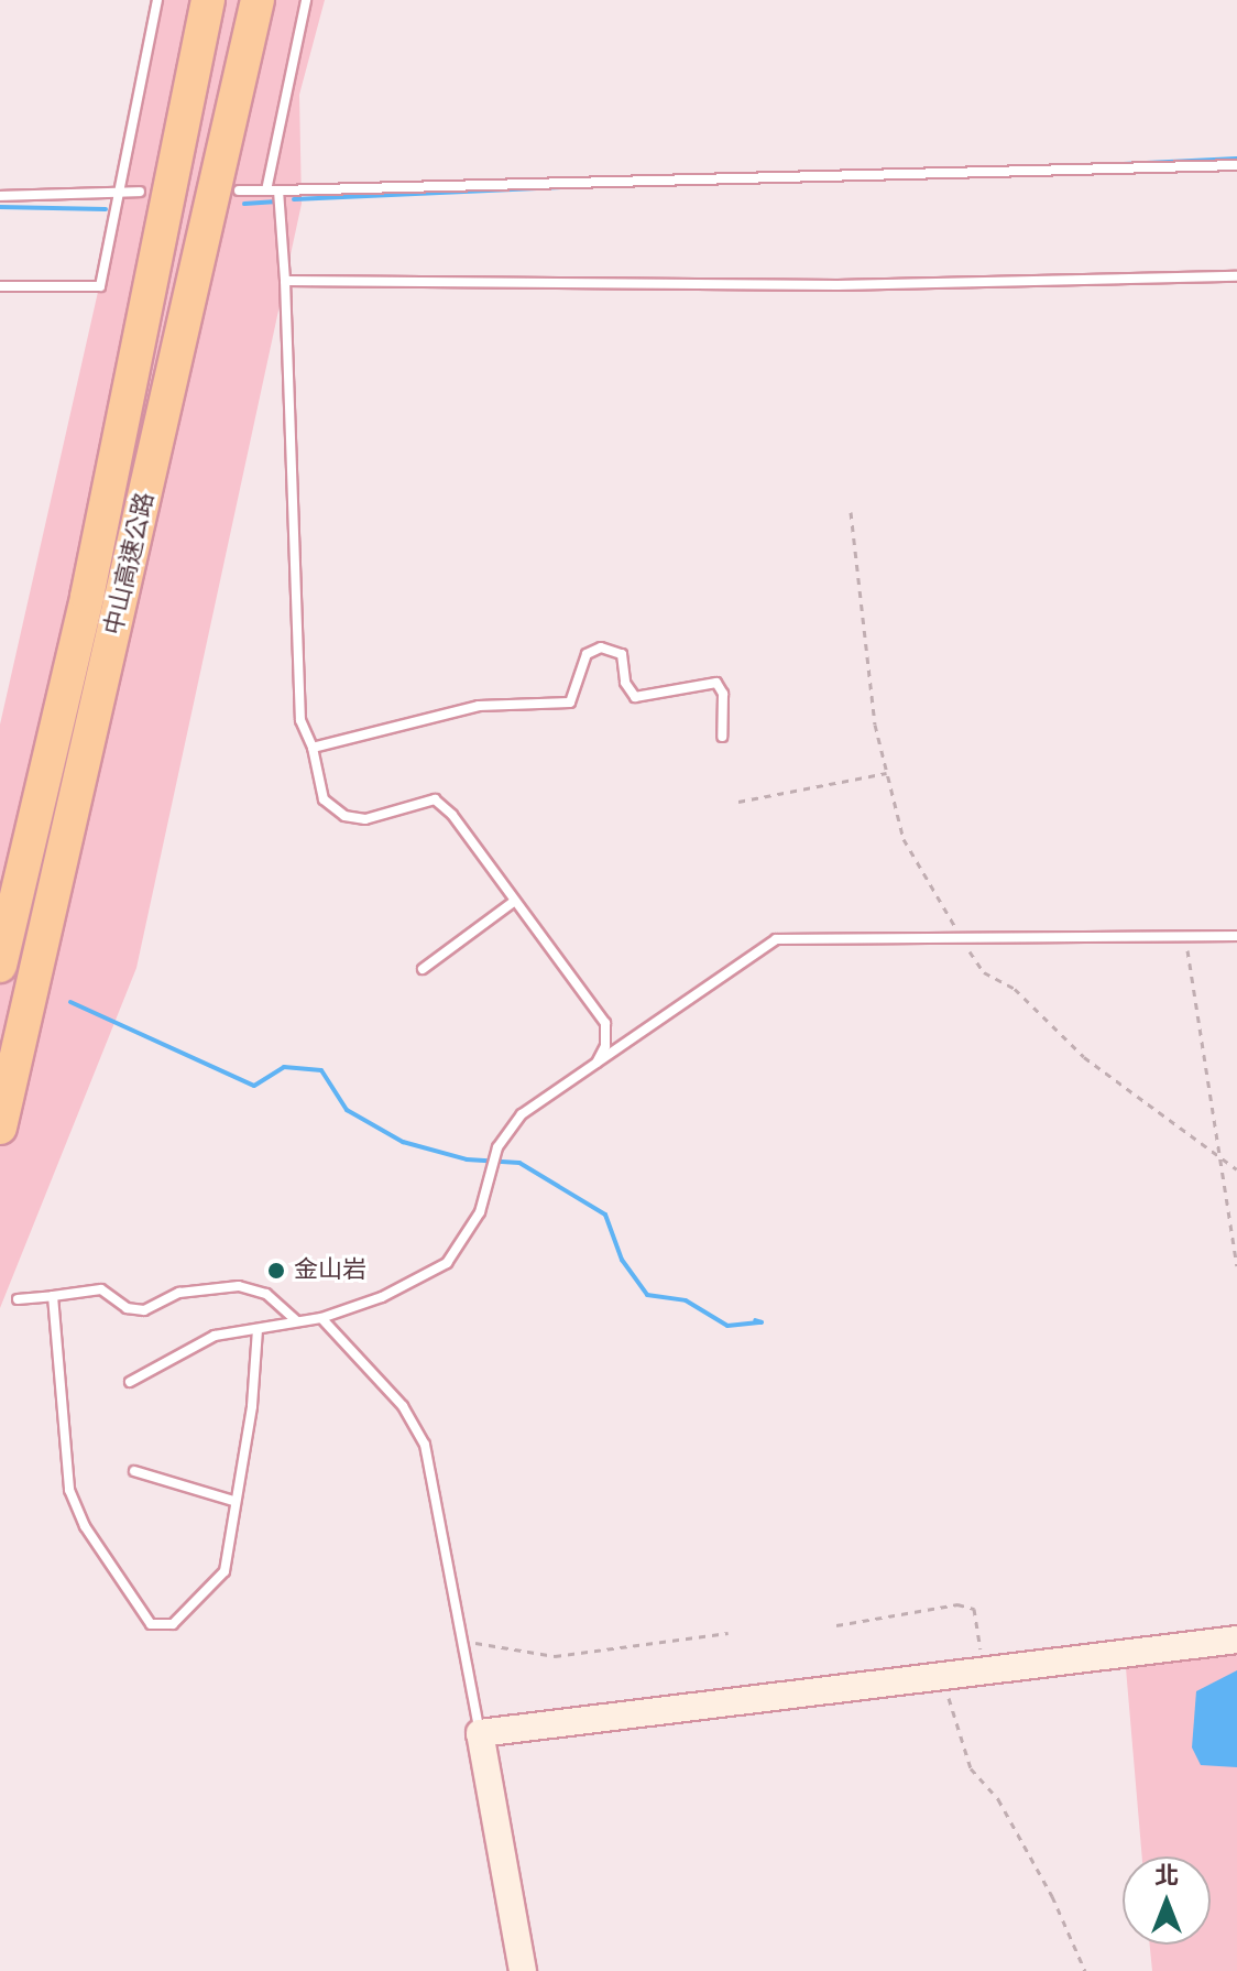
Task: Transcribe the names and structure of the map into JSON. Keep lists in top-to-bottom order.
{
  "streets": {
    "highway": ["中山高速公路"]
  },
  "places": ["金山岩"],
  "north": "top"
}
